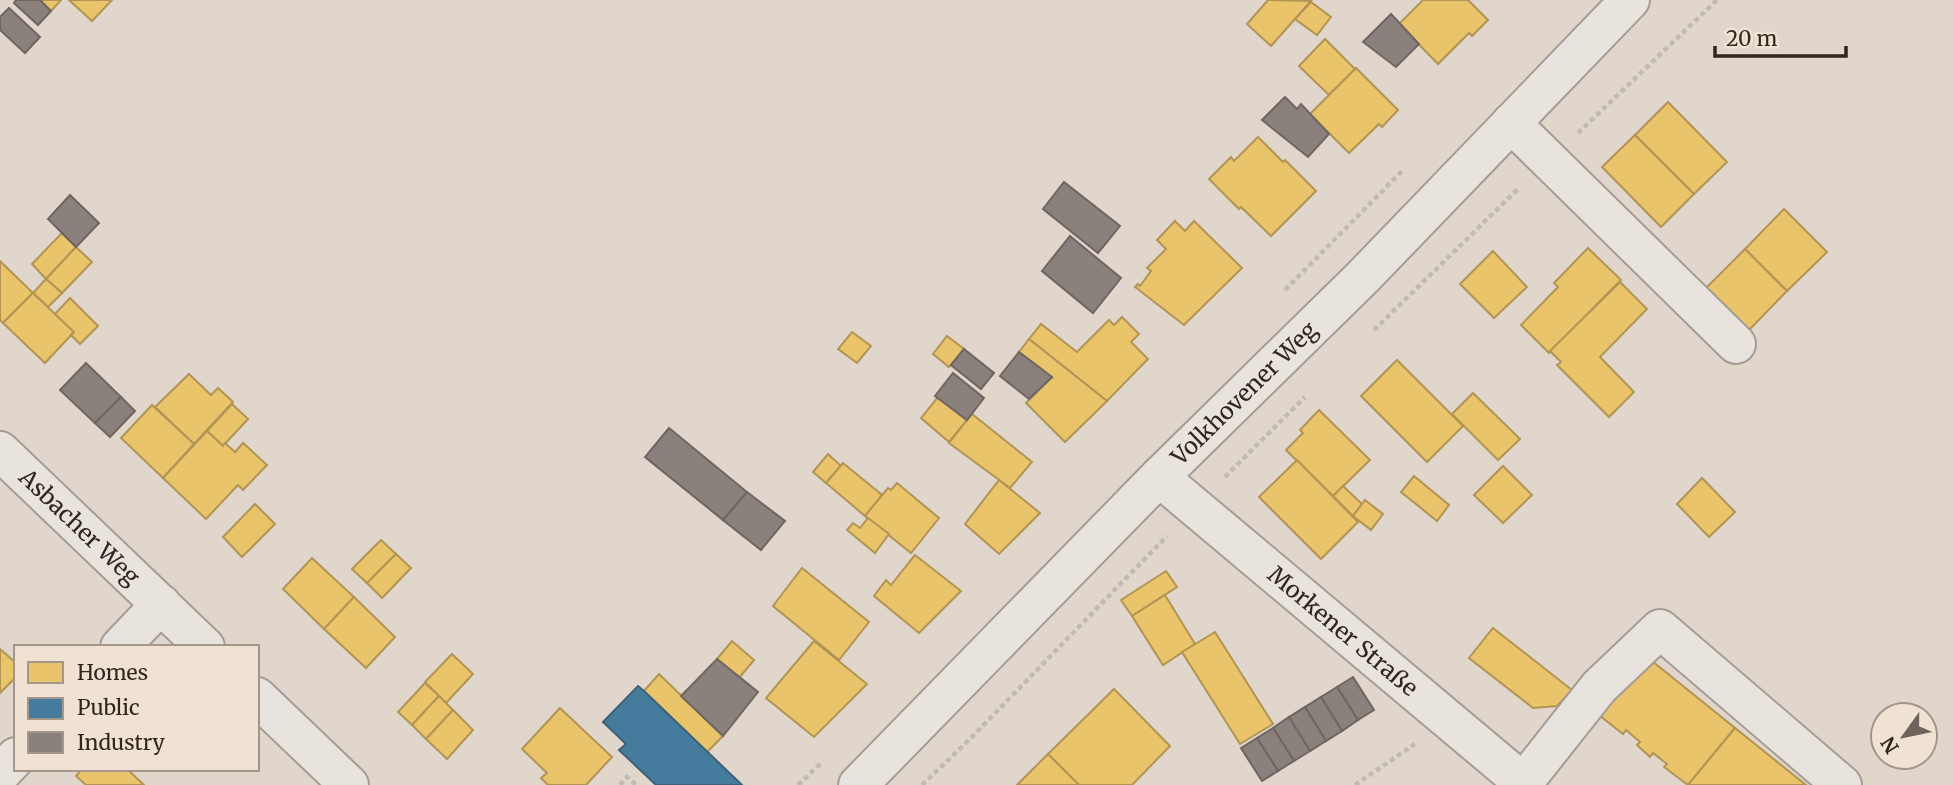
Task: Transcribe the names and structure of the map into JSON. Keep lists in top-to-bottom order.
{
  "streets": {
    "street": ["Volkhovener Weg", "Asbacher Weg", "Morkener Straße"]
  },
  "crossings": [
    ["Volkhovener Weg", "Morkener Straße"]
  ],
  "legend": ["Homes", "Public", "Industry"],
  "scale_bar": "20 m",
  "north": "bottom left"
}
